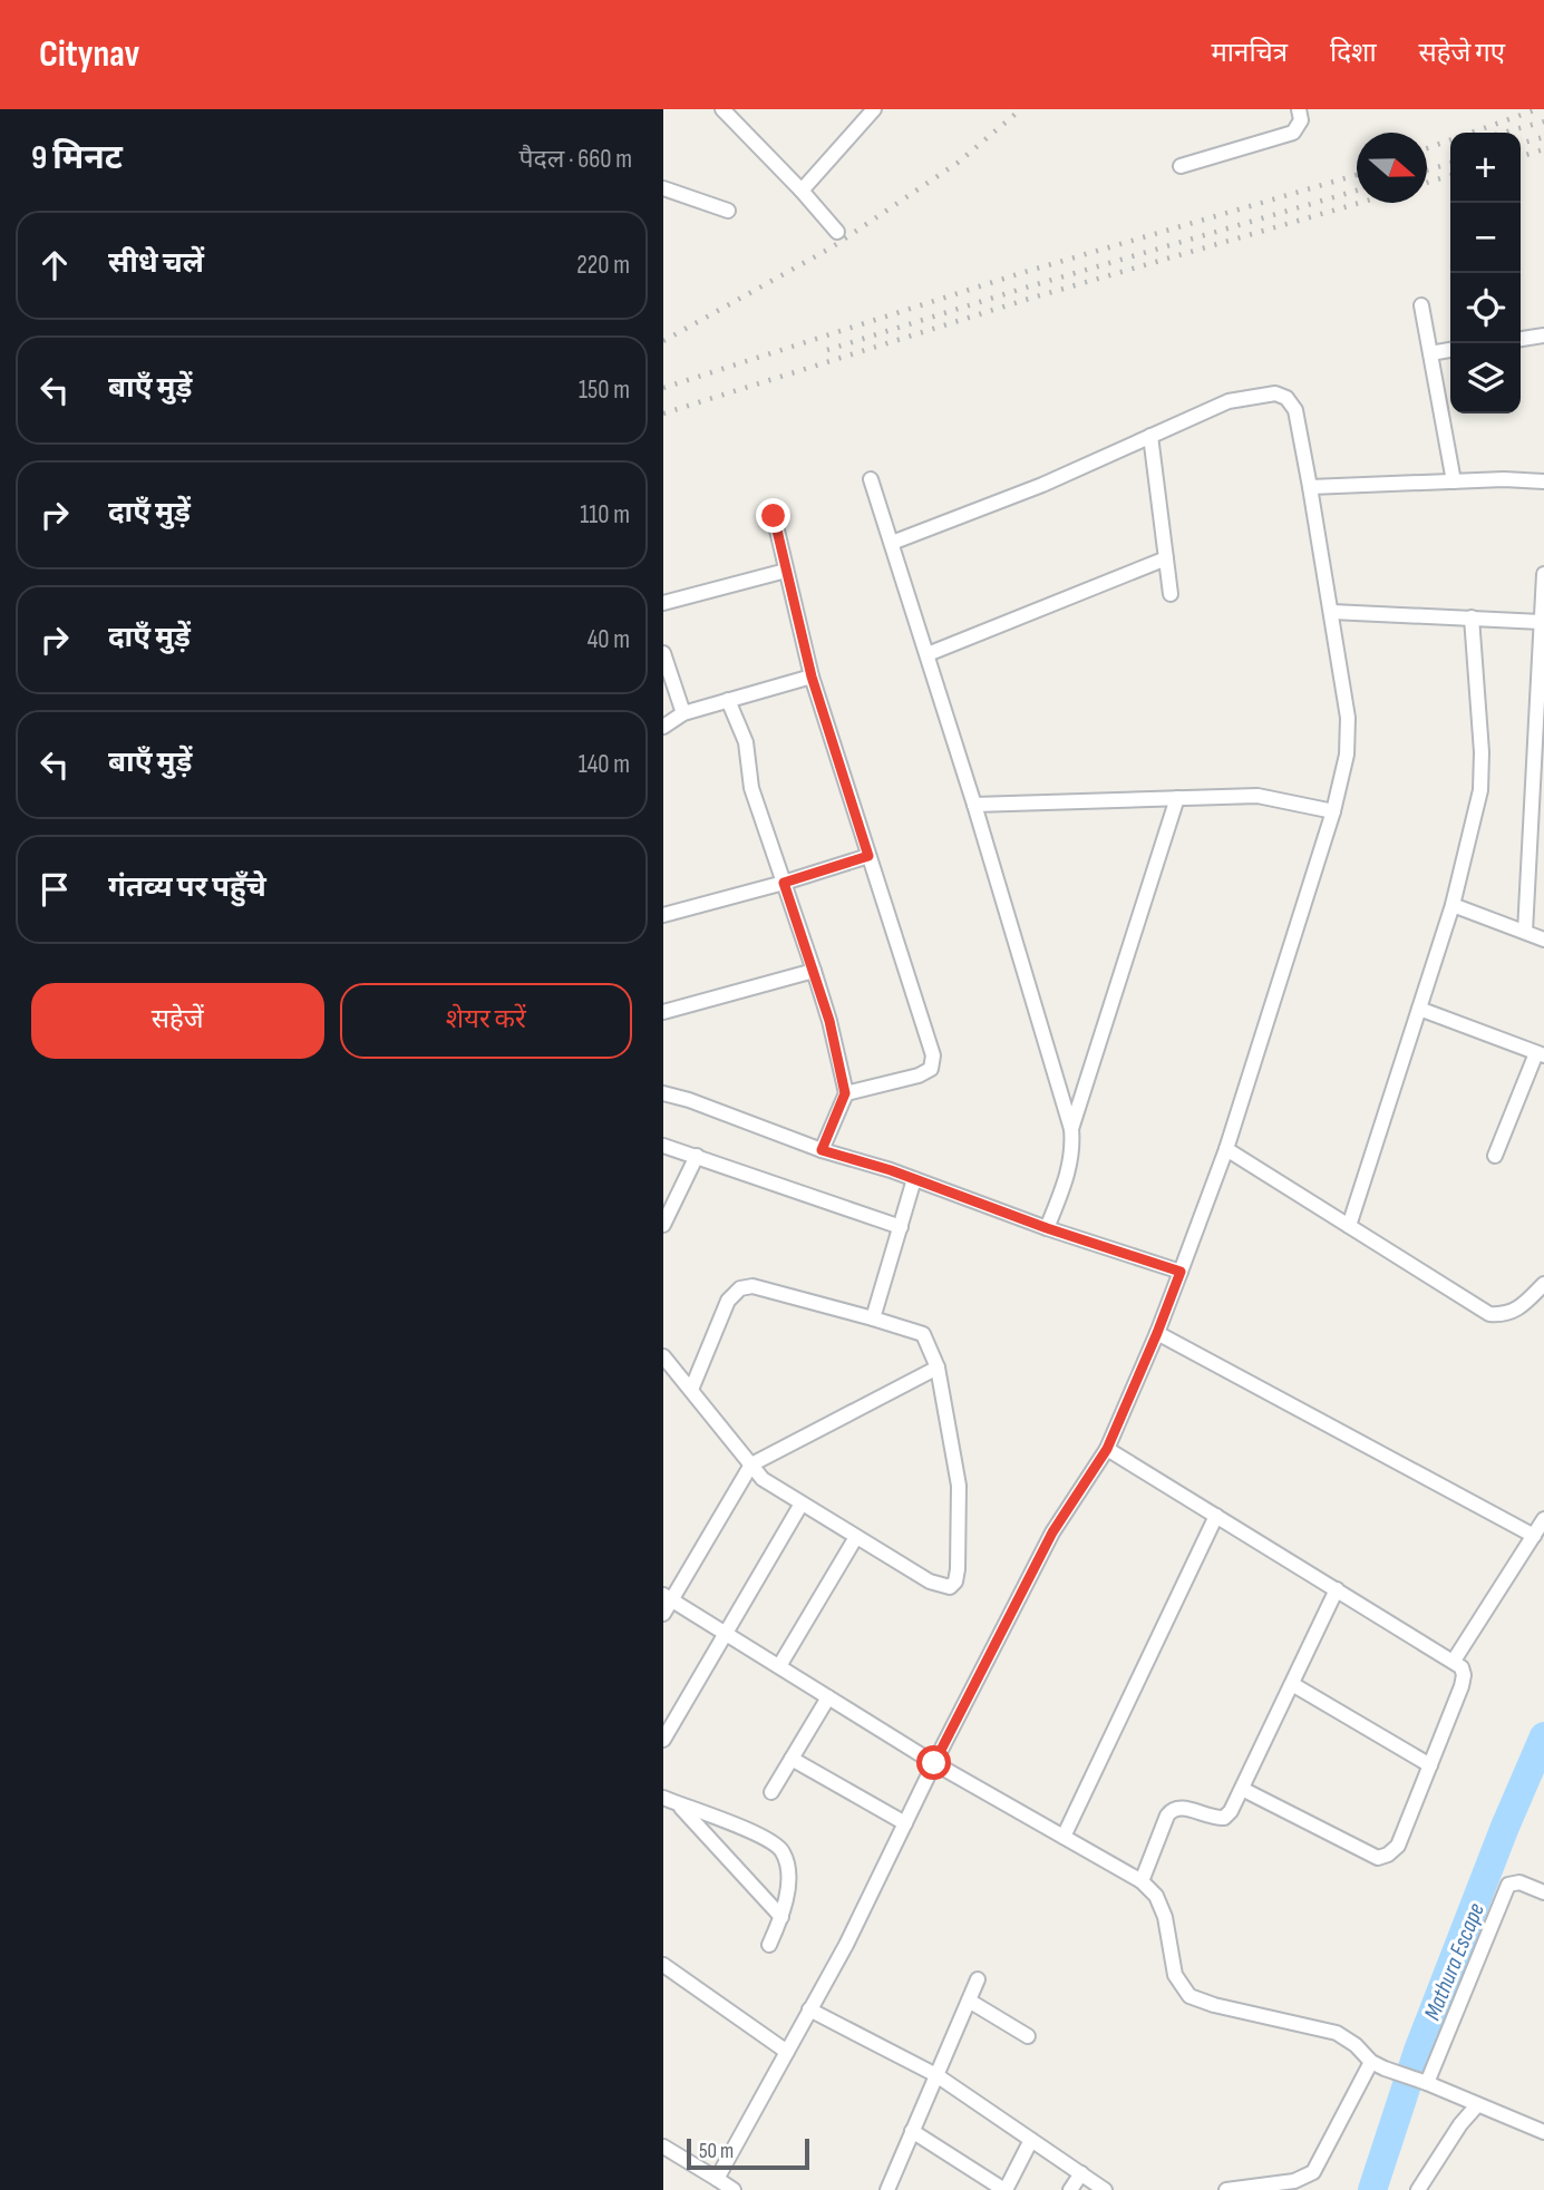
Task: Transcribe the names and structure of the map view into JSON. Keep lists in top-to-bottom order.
{
  "water": ["Mathura Escape"],
  "scale_bar": "50 m",
  "north": "right",
  "page": {
    "header": "Citynav",
    "nav": ["मानचित्र", "दिशा", "सहेजे गए"],
    "heading": ["9 मिनट", "पैदल · 660 m"],
    "map_buttons": ["+", "−"],
    "list": [
      ["सीधे चलें", "220 m"],
      ["बाएँ मुड़ें", "150 m"],
      ["दाएँ मुड़ें", "110 m"],
      ["दाएँ मुड़ें", "40 m"],
      ["बाएँ मुड़ें", "140 m"],
      "गंतव्य पर पहुँचे"
    ],
    "buttons": ["सहेजें", "शेयर करें"],
    "scale": "50 m"
  }
}
